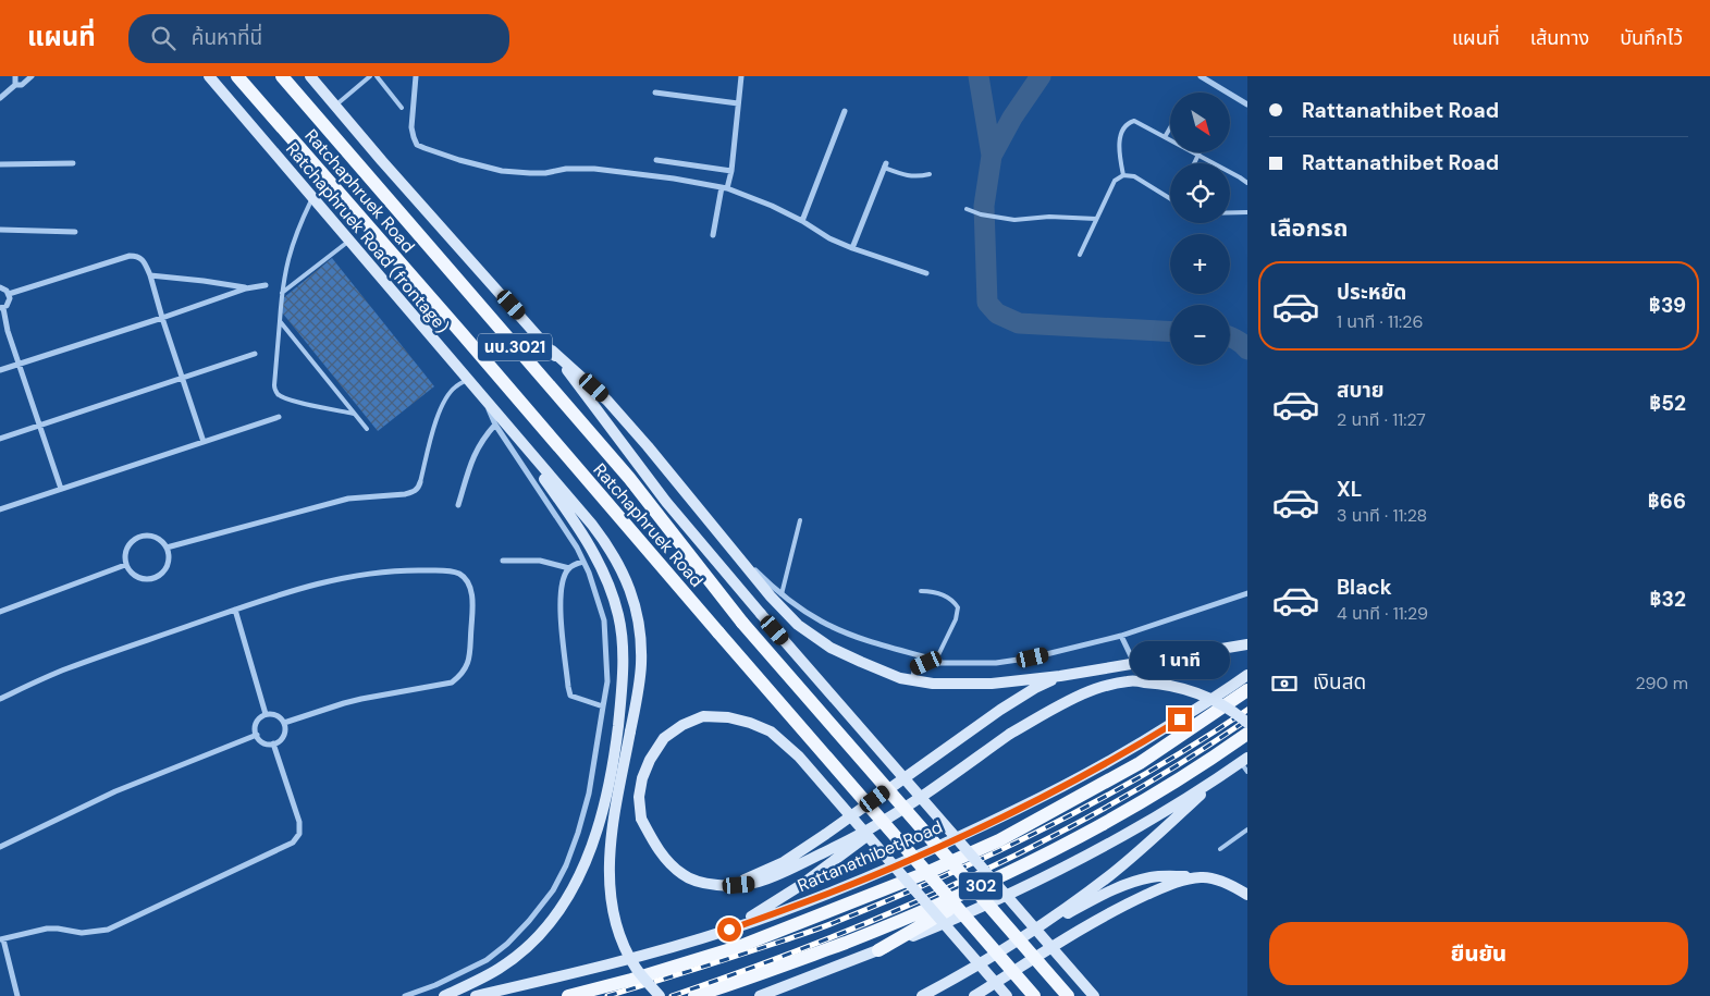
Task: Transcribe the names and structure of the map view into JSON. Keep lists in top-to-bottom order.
{
  "streets": {
    "main road": [
      "Ratchaphruek Road",
      "Ratchaphruek Road (frontage)",
      "นบ.3021",
      "Rattanathibet Road",
      "302"
    ]
  },
  "north": "bottom right",
  "page": {
    "header": "แผนที่",
    "search": "ค้นหาที่นี่",
    "nav": ["แผนที่", "เส้นทาง", "บันทึกไว้"],
    "banner": ["Rattanathibet Road", "Rattanathibet Road"],
    "map_buttons": ["+", "−"],
    "heading": "เลือกรถ",
    "list": [
      {
        "name": "ประหยัด",
        "note": "1 นาที · 11:26",
        "value": "฿39"
      },
      {
        "name": "สบาย",
        "note": "2 นาที · 11:27",
        "value": "฿52"
      },
      {
        "name": "XL",
        "note": "3 นาที · 11:28",
        "value": "฿66"
      },
      {
        "name": "Black",
        "note": "4 นาที · 11:29",
        "value": "฿32"
      }
    ],
    "bubble": "1 นาที",
    "pay": ["เงินสด", "290 m"],
    "buttons": "ยืนยัน"
  }
}
